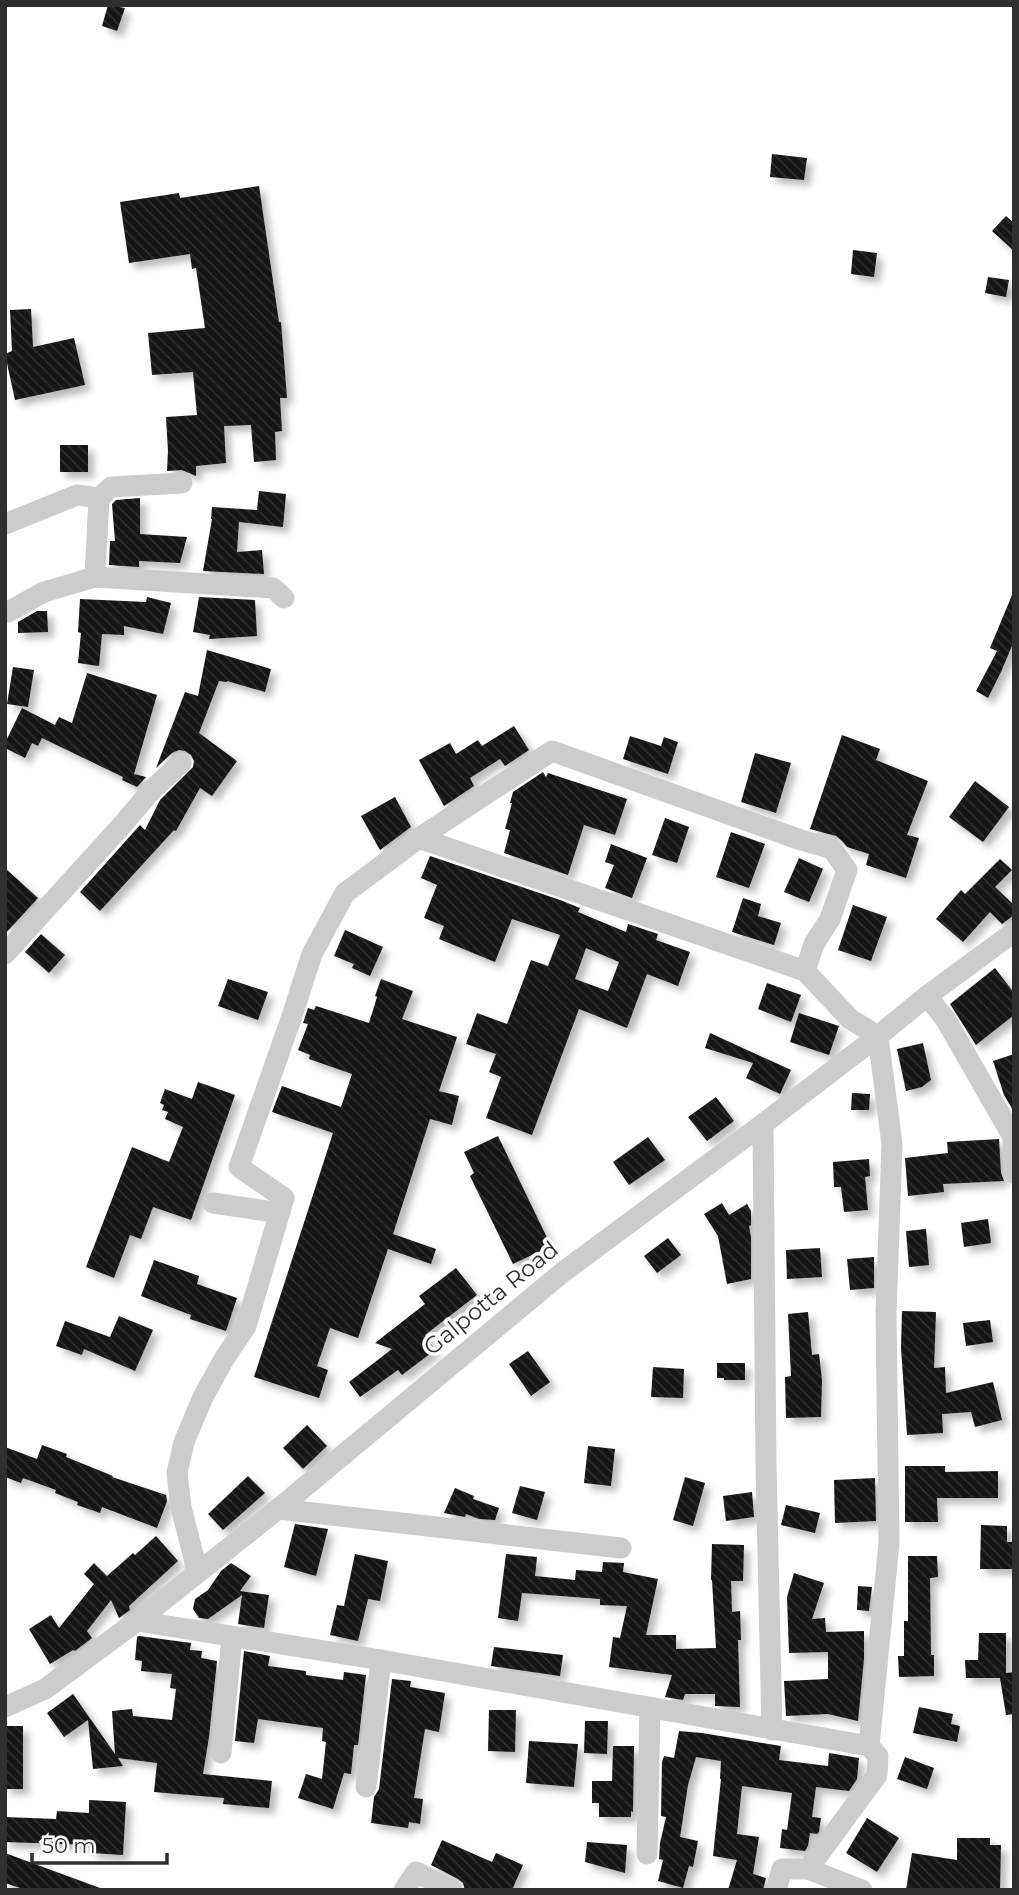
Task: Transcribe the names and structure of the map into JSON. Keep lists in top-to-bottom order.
{
  "streets": {
    "street": ["Galpotta Road"]
  },
  "scale_bar": "50 m"
}
